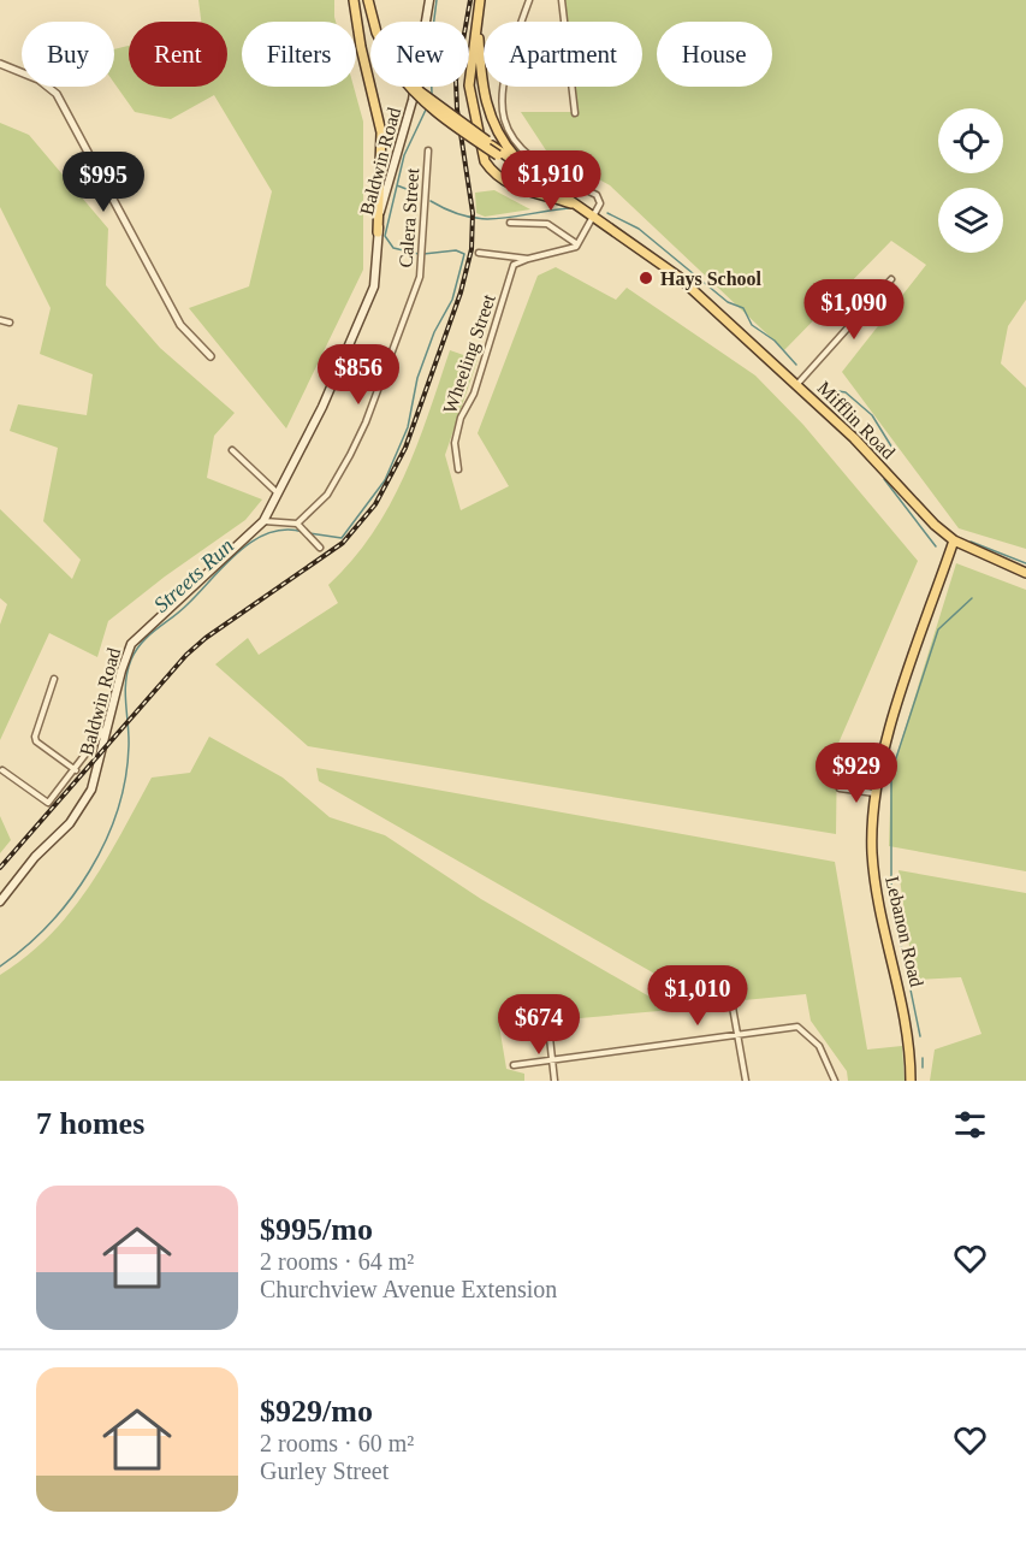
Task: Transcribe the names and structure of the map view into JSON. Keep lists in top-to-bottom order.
{
  "streets": {
    "main road": ["Baldwin Road", "Mifflin Road", "Lebanon Road"],
    "street": ["Calera Street", "Wheeling Street"]
  },
  "crossings": [
    ["Mifflin Road", "Lebanon Road"]
  ],
  "water": ["Streets Run"],
  "places": ["Hays School"],
  "page": {
    "chip": [
      "Buy",
      "Rent",
      "Filters",
      "New",
      "Apartment",
      "House"
    ],
    "price": [
      "$1,910",
      "$995",
      "$1,090",
      "$856",
      "$929",
      "$1,010",
      "$674"
    ],
    "heading": "7 homes",
    "list": [
      {
        "name": "$995/mo",
        "note": "2 rooms · 64 m² · Churchview Avenue Extension"
      },
      {
        "name": "$929/mo",
        "note": "2 rooms · 60 m² · Gurley Street"
      }
    ]
  }
}
